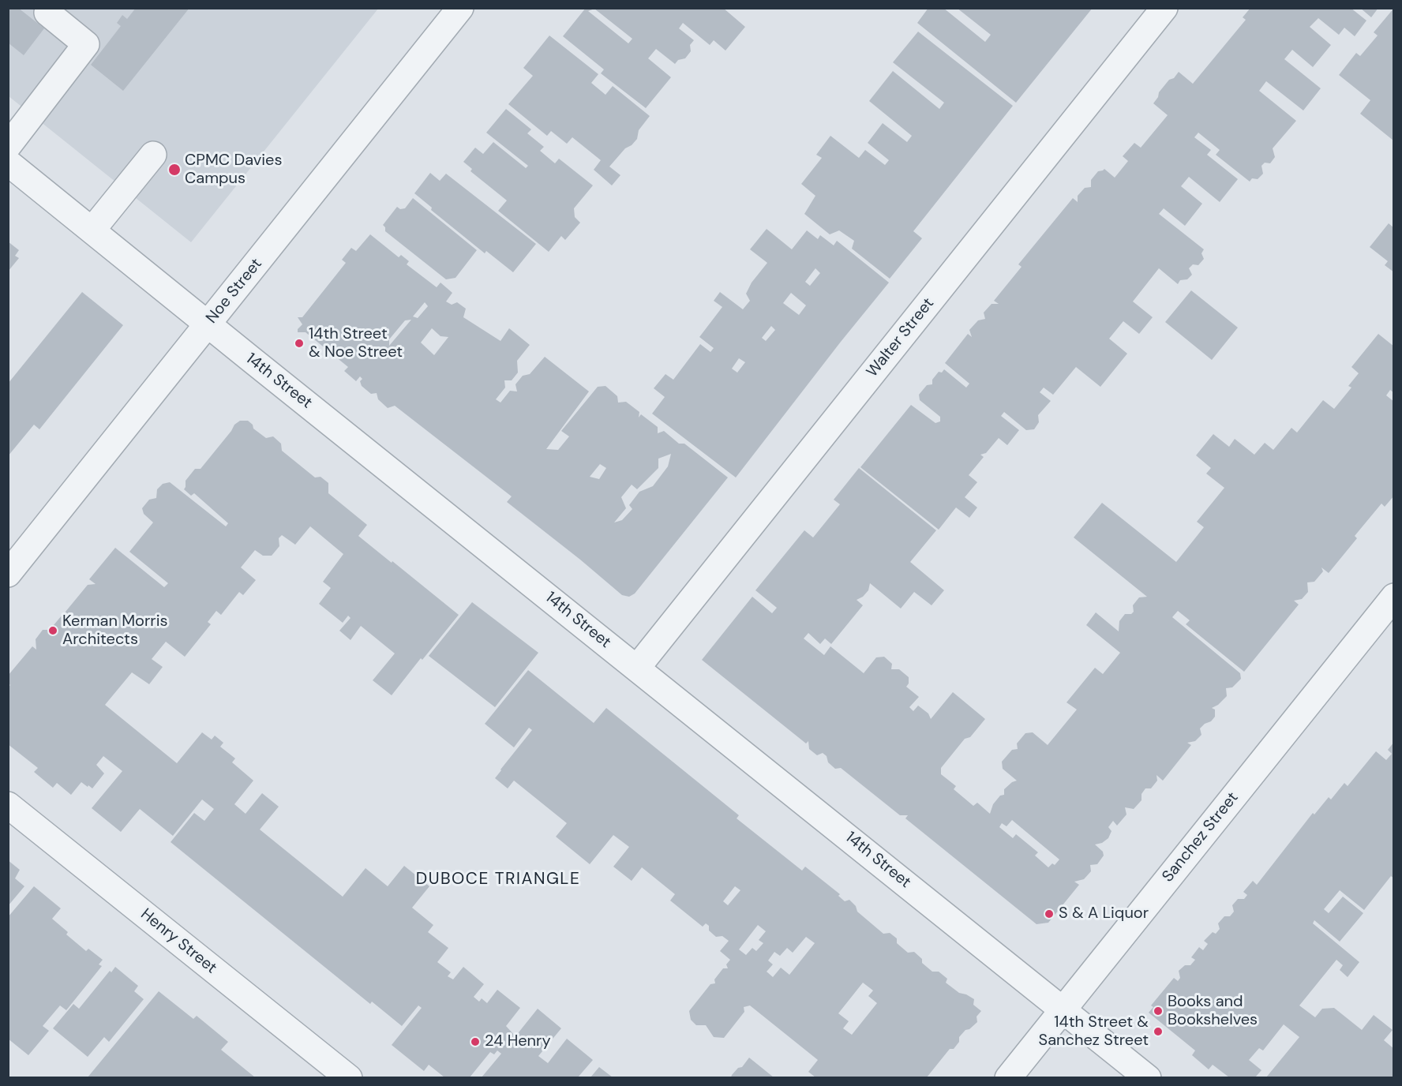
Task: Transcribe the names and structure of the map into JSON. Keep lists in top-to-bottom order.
{
  "streets": {
    "street": [
      "Noe Street",
      "Walter Street",
      "14th Street",
      "Sanchez Street",
      "Henry Street"
    ]
  },
  "crossings": [
    ["Noe Street", "14th Street"],
    ["Walter Street", "14th Street"],
    ["14th Street", "Sanchez Street"]
  ],
  "districts": ["DUBOCE TRIANGLE"],
  "places": [
    "CPMC Davies Campus",
    "14th Street & Noe Street",
    "Kerman Morris Architects",
    "S & A Liquor",
    "Books and Bookshelves",
    "14th Street & Sanchez Street",
    "24 Henry"
  ]
}
